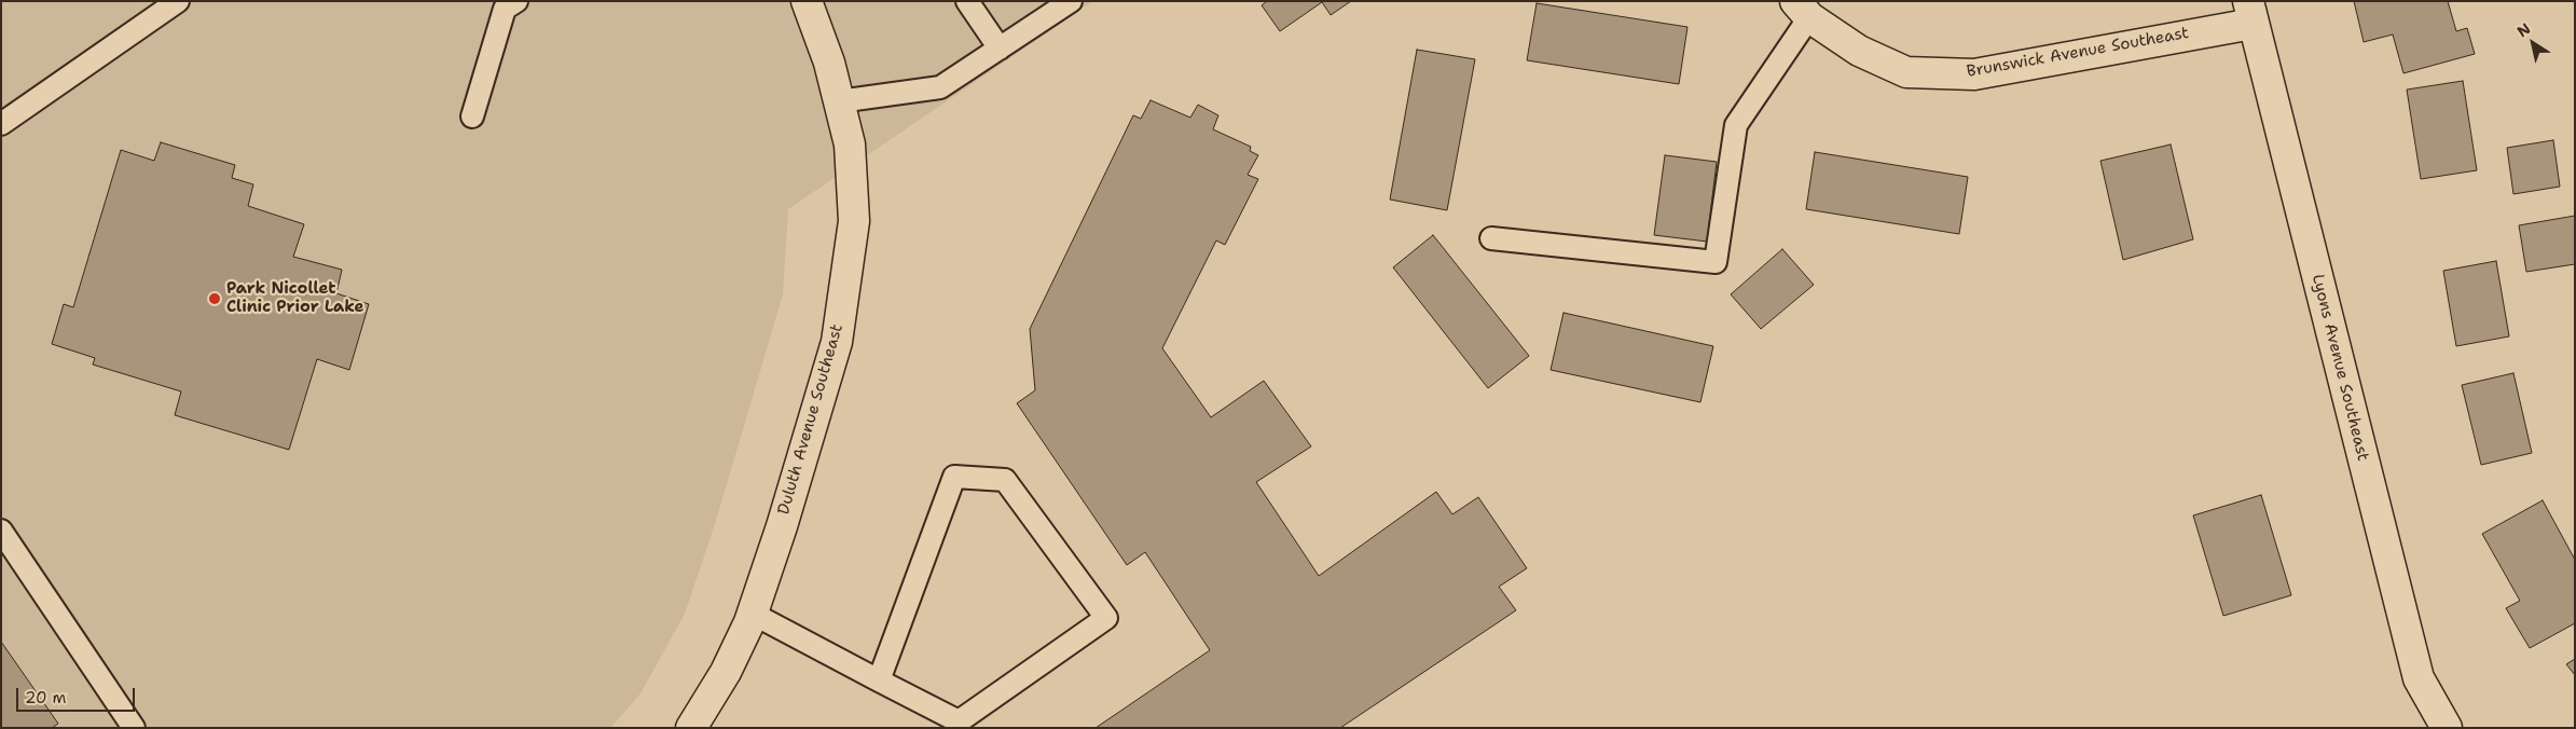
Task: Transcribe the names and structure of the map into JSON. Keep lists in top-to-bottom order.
{
  "streets": {
    "street": ["Brunswick Avenue Southeast", "Lyons Avenue Southeast", "Duluth Avenue Southeast"]
  },
  "crossings": [
    ["Brunswick Avenue Southeast", "Lyons Avenue Southeast"]
  ],
  "places": ["Park Nicollet Clinic Prior Lake"],
  "scale_bar": "20 m",
  "north": "top left"
}
